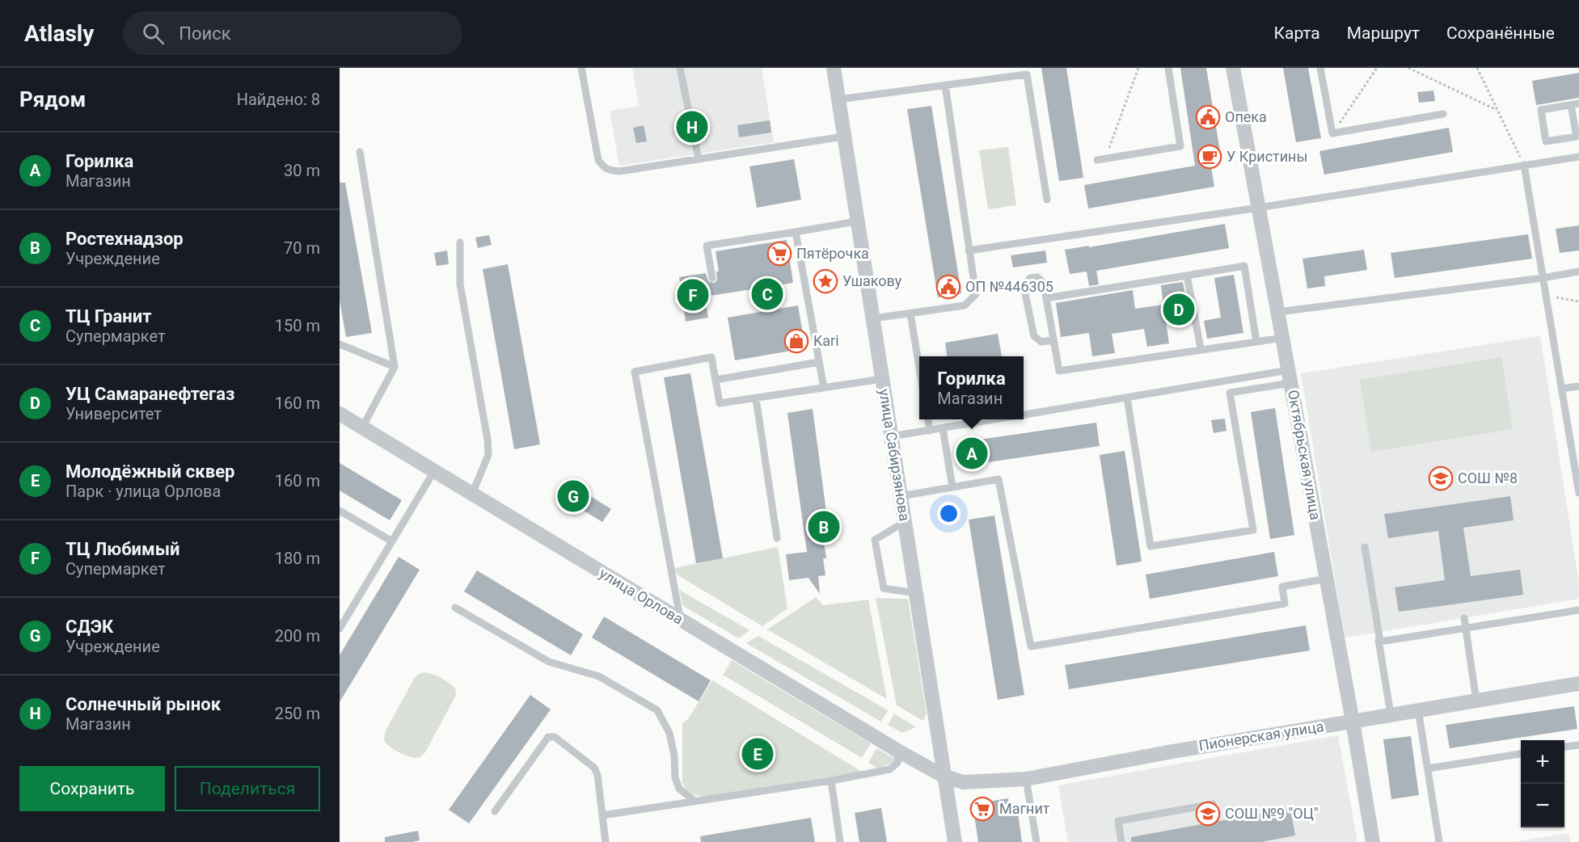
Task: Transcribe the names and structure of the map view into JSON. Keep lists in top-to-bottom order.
{
  "streets": {
    "street": [
      "улица Сабирзянова",
      "Октябрьская улица",
      "улица Орлова",
      "Пионерская улица"
    ]
  },
  "crossings": [
    ["улица Сабирзянова", "улица Орлова"],
    ["улица Сабирзянова", "Пионерская улица"],
    ["Октябрьская улица", "Пионерская улица"],
    ["улица Орлова", "Пионерская улица"]
  ],
  "places": {
    "public building": ["Опека", "ОП №446305"],
    "cafe": ["У Кристины"],
    "supermarket": ["Пятёрочка", "Магнит"],
    "place": ["Ушакову"],
    "shop": ["Kari"],
    "school or university": ["СОШ №8", "СОШ №9 \"ОЦ\""]
  },
  "page": {
    "header": "Atlasly",
    "search": "Поиск",
    "nav": ["Карта", "Маршрут", "Сохранённые"],
    "heading": ["Рядом", "Найдено: 8"],
    "pins": [
      "H",
      "C",
      "F",
      "D",
      "A",
      "G",
      "B",
      "E"
    ],
    "list": [
      {
        "mark": "A",
        "name": "Горилка",
        "note": "Магазин",
        "value": "30 m"
      },
      {
        "mark": "B",
        "name": "Ростехнадзор",
        "note": "Учреждение",
        "value": "70 m"
      },
      {
        "mark": "C",
        "name": "ТЦ Гранит",
        "note": "Супермаркет",
        "value": "150 m"
      },
      {
        "mark": "D",
        "name": "УЦ Самаранефтегаз",
        "note": "Университет",
        "value": "160 m"
      },
      {
        "mark": "E",
        "name": "Молодёжный сквер",
        "note": "Парк · улица Орлова",
        "value": "160 m"
      },
      {
        "mark": "F",
        "name": "ТЦ Любимый",
        "note": "Супермаркет",
        "value": "180 m"
      },
      {
        "mark": "G",
        "name": "СДЭК",
        "note": "Учреждение",
        "value": "200 m"
      },
      {
        "mark": "H",
        "name": "Солнечный рынок",
        "note": "Магазин",
        "value": "250 m"
      }
    ],
    "popup": ["Горилка", "Магазин"],
    "map_buttons": ["+", "−"],
    "buttons": ["Сохранить", "Поделиться"]
  }
}
